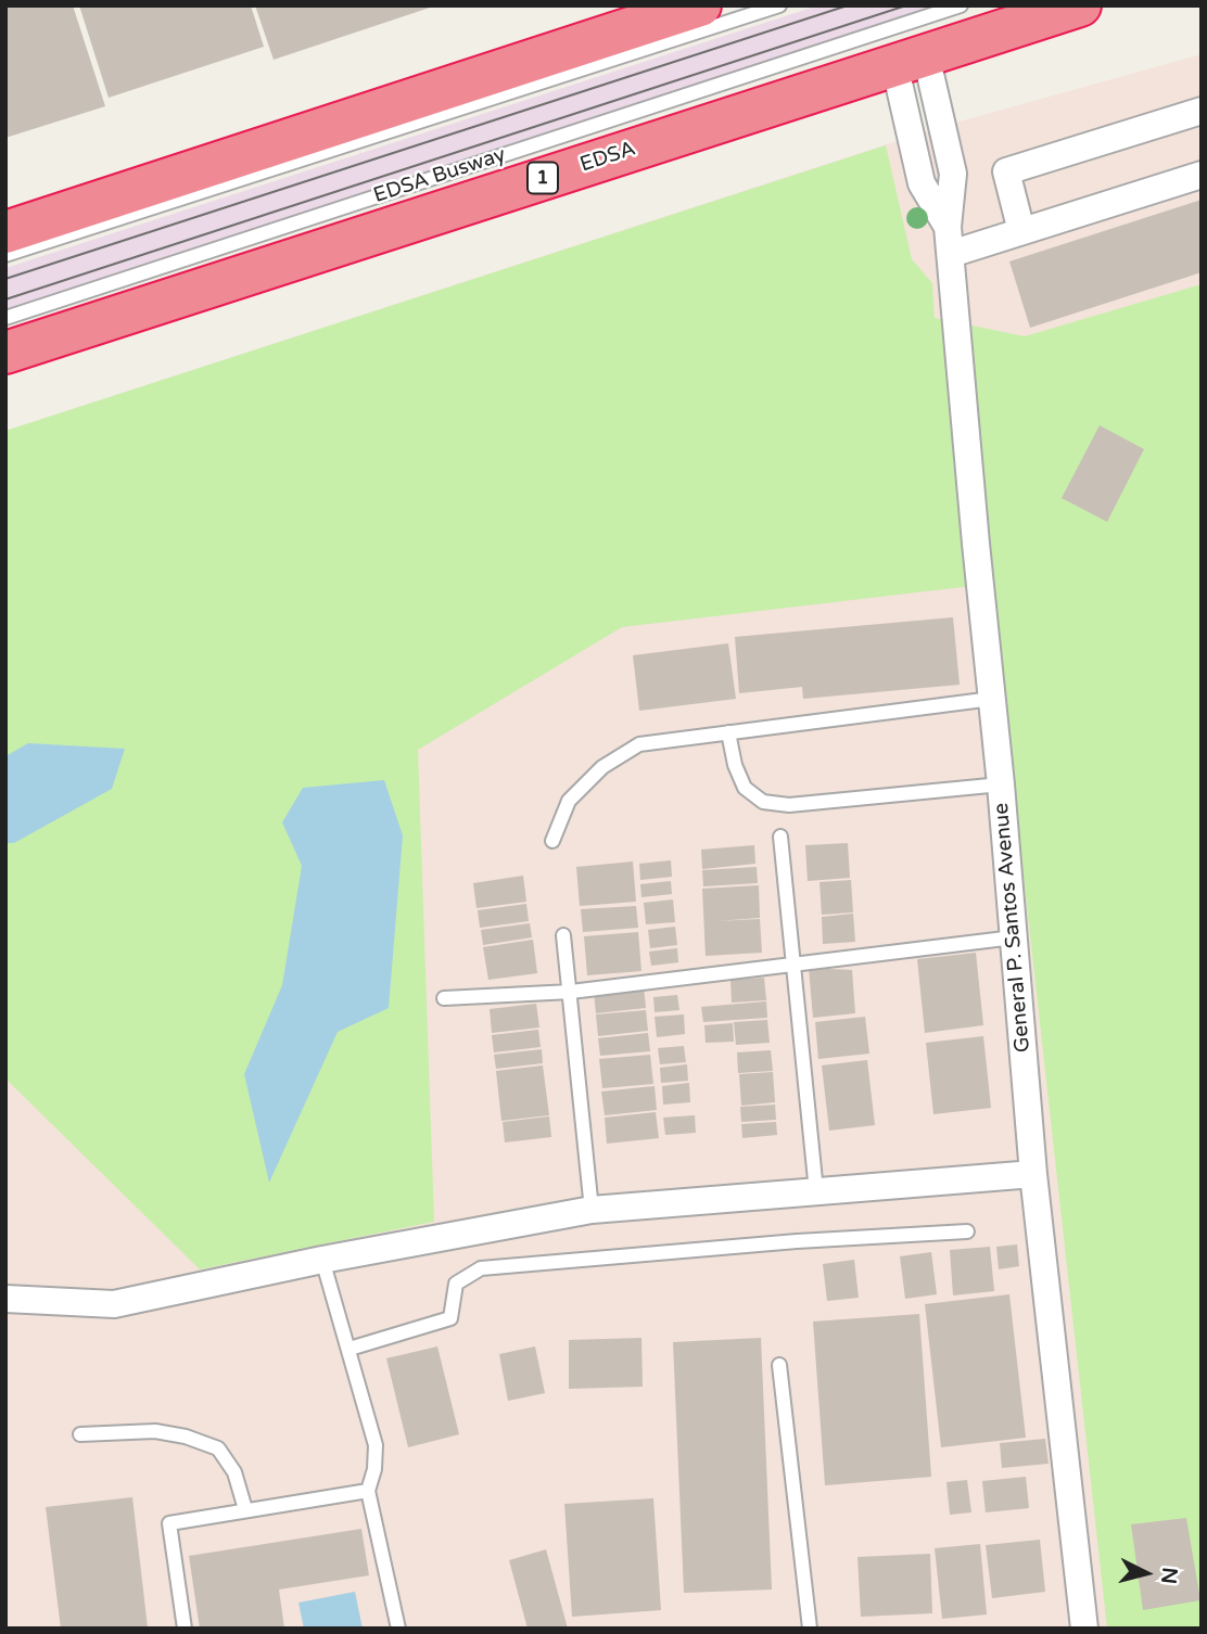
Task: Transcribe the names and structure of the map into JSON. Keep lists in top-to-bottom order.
{
  "streets": {
    "highway": ["EDSA", "1"],
    "street": ["General P. Santos Avenue"],
    "lane": ["EDSA Busway"]
  },
  "crossings": [
    ["EDSA", "General P. Santos Avenue"]
  ],
  "north": "right"
}
